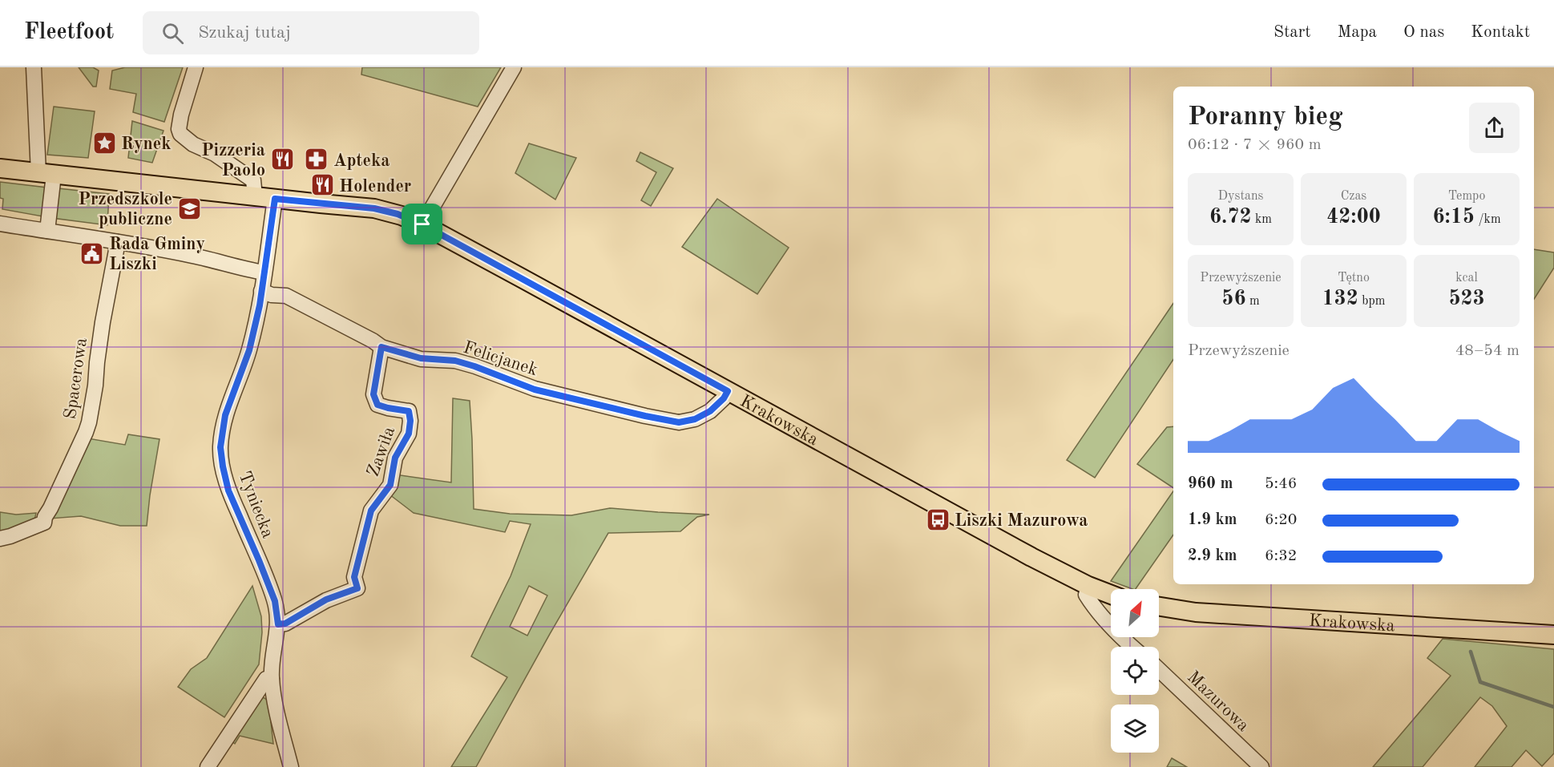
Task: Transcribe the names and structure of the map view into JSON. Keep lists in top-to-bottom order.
{
  "streets": {
    "main road": ["Krakowska"],
    "street": [
      "Felicjanek",
      "Spacerowa",
      "Zawiła",
      "Tyniecka",
      "Mazurowa"
    ]
  },
  "crossings": [
    ["Felicjanek", "Krakowska"],
    ["Felicjanek", "Zawiła"],
    ["Felicjanek", "Tyniecka"],
    ["Krakowska", "Tyniecka"],
    ["Zawiła", "Tyniecka"]
  ],
  "places": {
    "place": ["Rynek"],
    "restaurant": ["Pizzeria Paolo", "Holender"],
    "pharmacy": ["Apteka"],
    "school or university": ["Przedszkole publiczne"],
    "public building": ["Rada Gminy Liszki"],
    "bus stop": ["Liszki Mazurowa"]
  },
  "north": "top right",
  "page": {
    "header": "Fleetfoot",
    "search": "Szukaj tutaj",
    "nav": [
      "Start",
      "Mapa",
      "O nas",
      "Kontakt"
    ],
    "heading": ["Poranny bieg", "06:12 · 7 × 960 m"],
    "stats": [
      ["Dystans", "6.72 km"],
      ["Czas", "42:00"],
      ["Tempo", "6:15 /km"],
      ["Przewyższenie", "56 m"],
      ["Tętno", "132 bpm"],
      ["kcal", "523"]
    ],
    "chart": ["Przewyższenie", "48–54 m"],
    "list": [
      {
        "name": "960 m",
        "note": "5:46"
      },
      {
        "name": "1.9 km",
        "note": "6:20"
      },
      {
        "name": "2.9 km",
        "note": "6:32"
      }
    ]
  }
}
